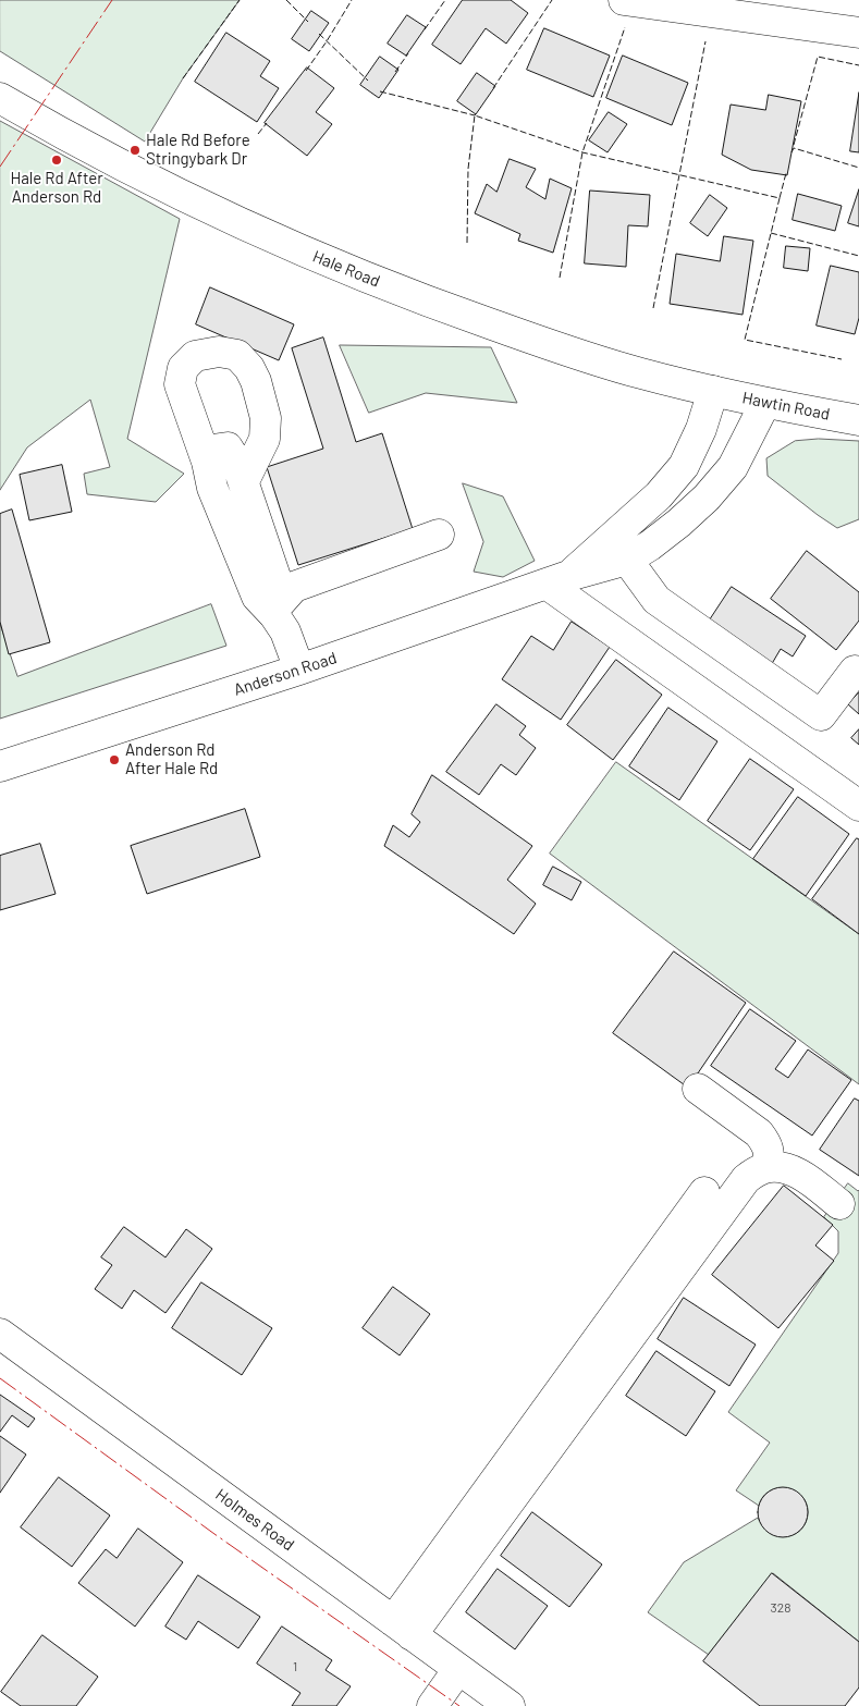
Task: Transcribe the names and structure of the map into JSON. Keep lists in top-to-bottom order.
{
  "streets": {
    "street": [
      "Hale Road",
      "Hawtin Road",
      "Anderson Road",
      "Holmes Road"
    ]
  },
  "crossings": [
    ["Hale Road", "Hawtin Road"],
    ["Hale Road", "Anderson Road"],
    ["Hawtin Road", "Anderson Road"]
  ],
  "places": ["Hale Rd Before Stringybark Dr", "Hale Rd After Anderson Rd", "Anderson Rd After Hale Rd"],
  "house_numbers": ["328", "1"]
}
